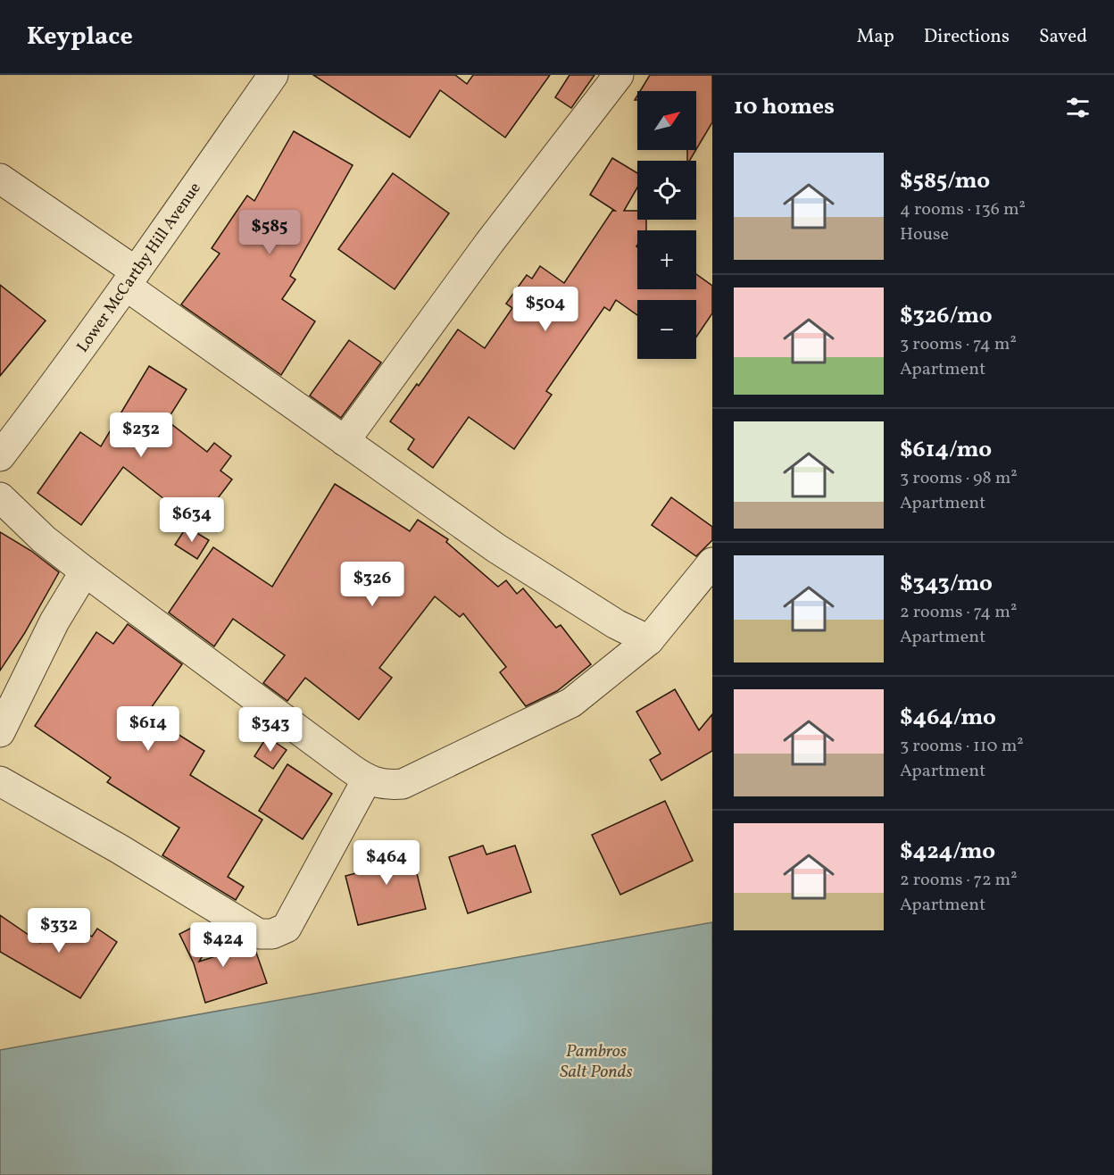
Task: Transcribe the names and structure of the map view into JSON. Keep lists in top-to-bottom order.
{
  "streets": {
    "street": ["Lower McCarthy Hill Avenue"]
  },
  "water": ["Pambros Salt Ponds"],
  "north": "top right",
  "page": {
    "header": "Keyplace",
    "nav": ["Map", "Directions", "Saved"],
    "heading": "10 homes",
    "map_buttons": ["+", "−"],
    "list": [
      {
        "name": "$585/mo",
        "note": "4 rooms · 136 m² · House"
      },
      {
        "name": "$326/mo",
        "note": "3 rooms · 74 m² · Apartment"
      },
      {
        "name": "$614/mo",
        "note": "3 rooms · 98 m² · Apartment"
      },
      {
        "name": "$343/mo",
        "note": "2 rooms · 74 m² · Apartment"
      },
      {
        "name": "$464/mo",
        "note": "3 rooms · 110 m² · Apartment"
      },
      {
        "name": "$424/mo",
        "note": "2 rooms · 72 m² · Apartment"
      }
    ],
    "price": [
      "$585",
      "$504",
      "$232",
      "$634",
      "$326",
      "$614",
      "$343",
      "$464",
      "$332",
      "$424"
    ]
  }
}
